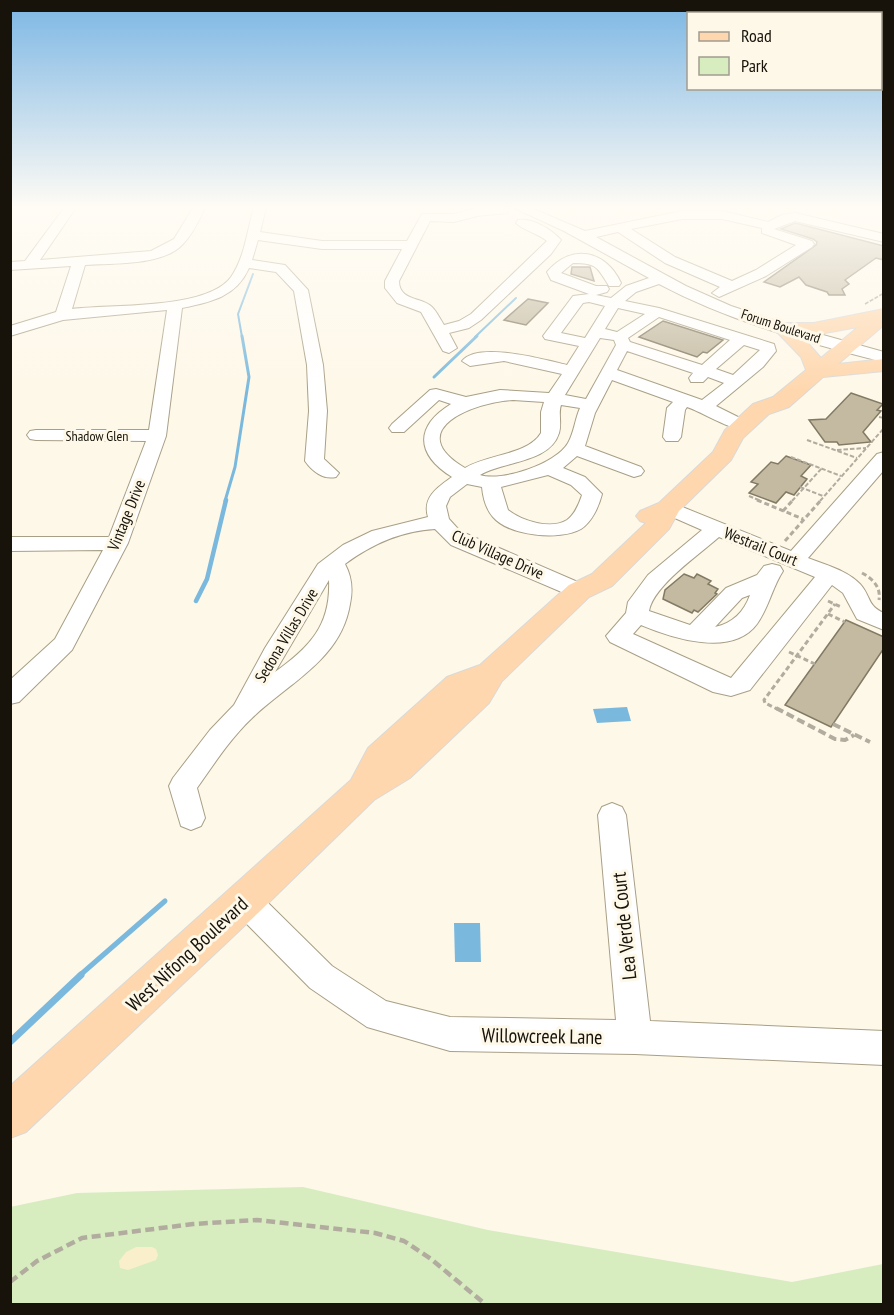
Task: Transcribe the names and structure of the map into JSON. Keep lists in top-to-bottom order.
{
  "streets": {
    "main road": ["West Nifong Boulevard"],
    "street": [
      "Forum Boulevard",
      "Shadow Glen",
      "Vintage Drive",
      "Westrail Court",
      "Club Village Drive",
      "Sedona Villas Drive",
      "Lea Verde Court",
      "Willowcreek Lane"
    ]
  },
  "crossings": [
    ["Forum Boulevard", "Club Village Drive"],
    ["Forum Boulevard", "West Nifong Boulevard"],
    ["Shadow Glen", "Vintage Drive"],
    ["Westrail Court", "West Nifong Boulevard"],
    ["Club Village Drive", "Sedona Villas Drive"],
    ["Club Village Drive", "West Nifong Boulevard"],
    ["Lea Verde Court", "Willowcreek Lane"],
    ["West Nifong Boulevard", "Willowcreek Lane"]
  ],
  "legend": ["Road", "Park"]
}
